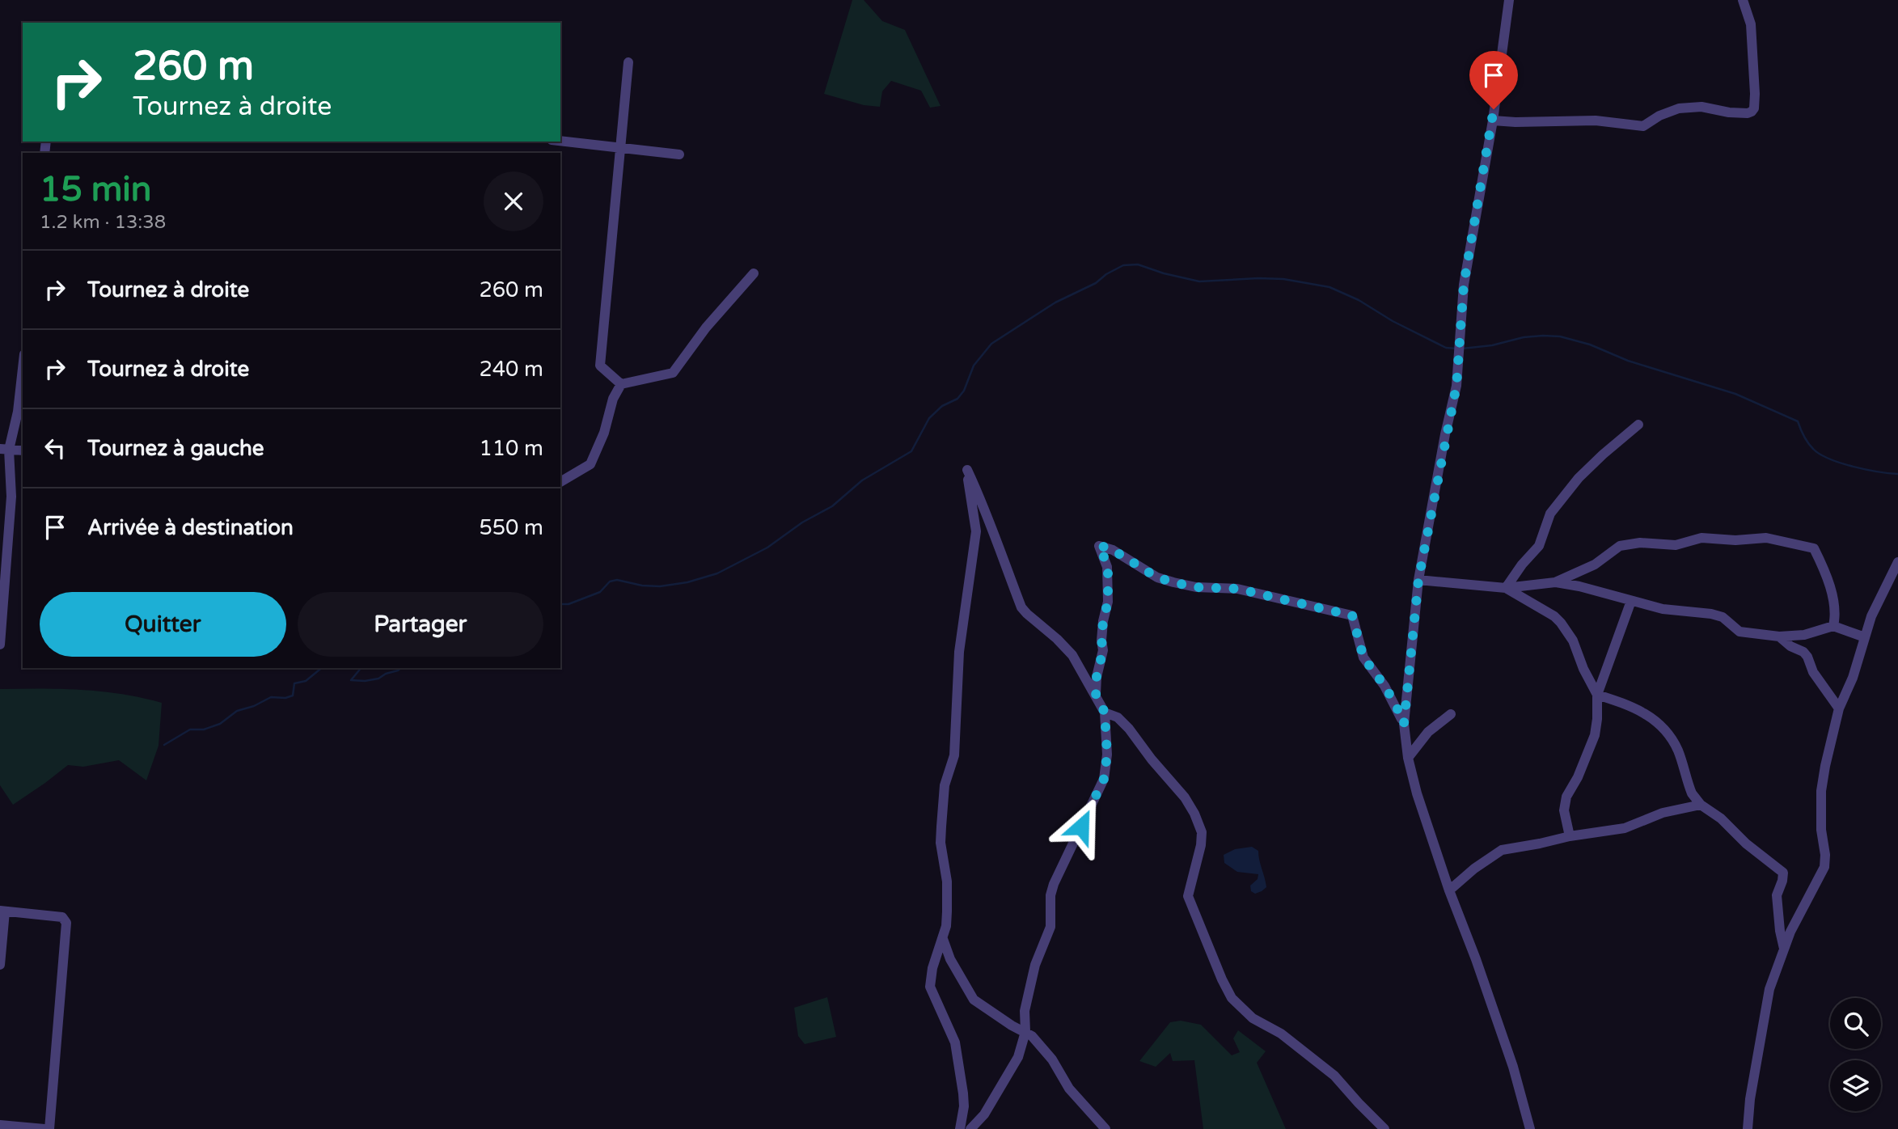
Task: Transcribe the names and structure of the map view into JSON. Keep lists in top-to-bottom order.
{
  "page": {
    "turn": ["260 m", "Tournez à droite"],
    "heading": ["15 min", "1.2 km · 13:38"],
    "list": [
      {
        "name": "Tournez à droite",
        "value": "260 m"
      },
      {
        "name": "Tournez à droite",
        "value": "240 m"
      },
      {
        "name": "Tournez à gauche",
        "value": "110 m"
      },
      {
        "name": "Arrivée à destination",
        "value": "550 m"
      }
    ],
    "buttons": ["Quitter", "Partager"]
  }
}
